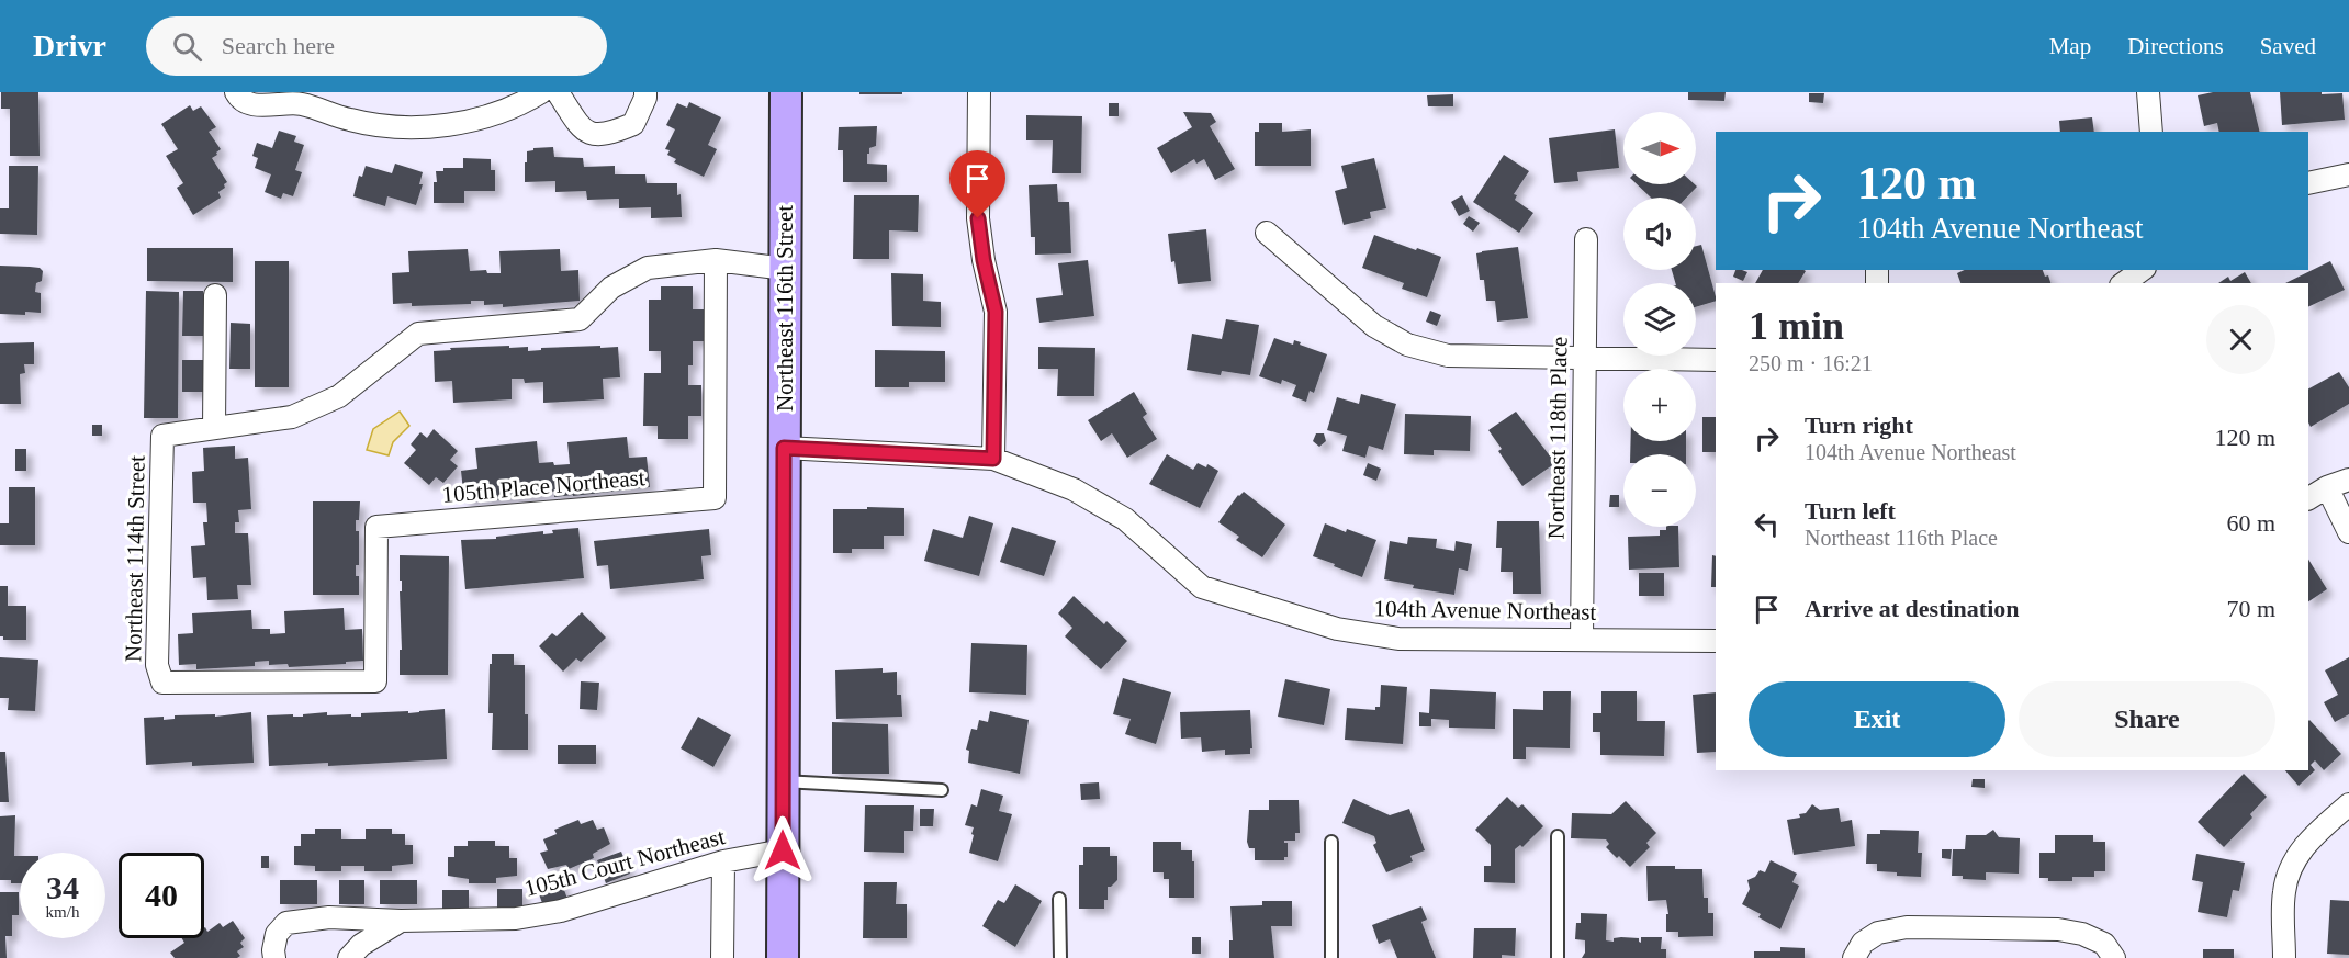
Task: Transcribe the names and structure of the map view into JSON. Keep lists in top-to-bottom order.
{
  "streets": {
    "street": [
      "Northeast 116th Street",
      "Northeast 118th Place",
      "105th Place Northeast",
      "Northeast 114th Street",
      "104th Avenue Northeast",
      "105th Court Northeast"
    ]
  },
  "crossings": [
    ["Northeast 116th Street", "104th Avenue Northeast"],
    ["Northeast 116th Street", "105th Court Northeast"],
    ["Northeast 118th Place", "104th Avenue Northeast"],
    ["105th Place Northeast", "Northeast 114th Street"]
  ],
  "north": "right",
  "page": {
    "header": "Drivr",
    "search": "Search here",
    "nav": ["Map", "Directions", "Saved"],
    "map_buttons": ["+", "−"],
    "turn": ["120 m", "104th Avenue Northeast"],
    "heading": ["1 min", "250 m · 16:21"],
    "list": [
      {
        "name": "Turn right",
        "note": "104th Avenue Northeast",
        "value": "120 m"
      },
      {
        "name": "Turn left",
        "note": "Northeast 116th Place",
        "value": "60 m"
      },
      {
        "name": "Arrive at destination",
        "value": "70 m"
      }
    ],
    "buttons": ["Exit", "Share"],
    "speed": "34 km/h",
    "limit": "40"
  }
}
